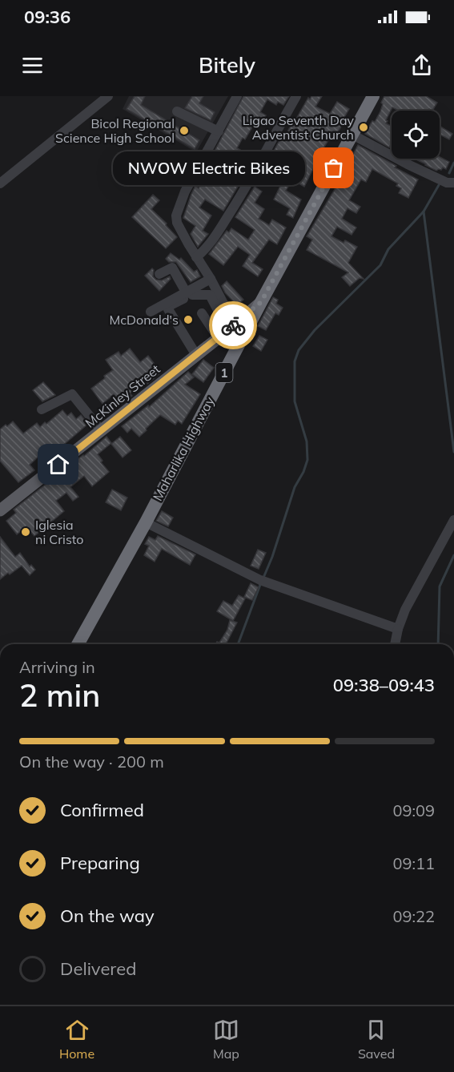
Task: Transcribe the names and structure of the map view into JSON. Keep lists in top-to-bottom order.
{
  "streets": {
    "highway": ["1", "Maharlika Highway"],
    "main road": ["McKinley Street"]
  },
  "crossings": [
    ["McKinley Street", "Maharlika Highway"]
  ],
  "places": [
    "Ligao Seventh Day Adventist Church",
    "Bicol Regional Science High School",
    "NWOW Electric Bikes",
    "McDonald's",
    "Iglesia ni Cristo"
  ],
  "page": {
    "status": "09:36",
    "header": "Bitely",
    "bubble": "NWOW Electric Bikes",
    "heading": ["2 min", "Arriving in", "09:38–09:43"],
    "bar": "On the way · 200 m",
    "list": [
      ["Confirmed", "09:09"],
      ["Preparing", "09:11"],
      ["On the way", "09:22"],
      "Delivered"
    ],
    "tabs": ["Home", "Map", "Saved"]
  }
}
